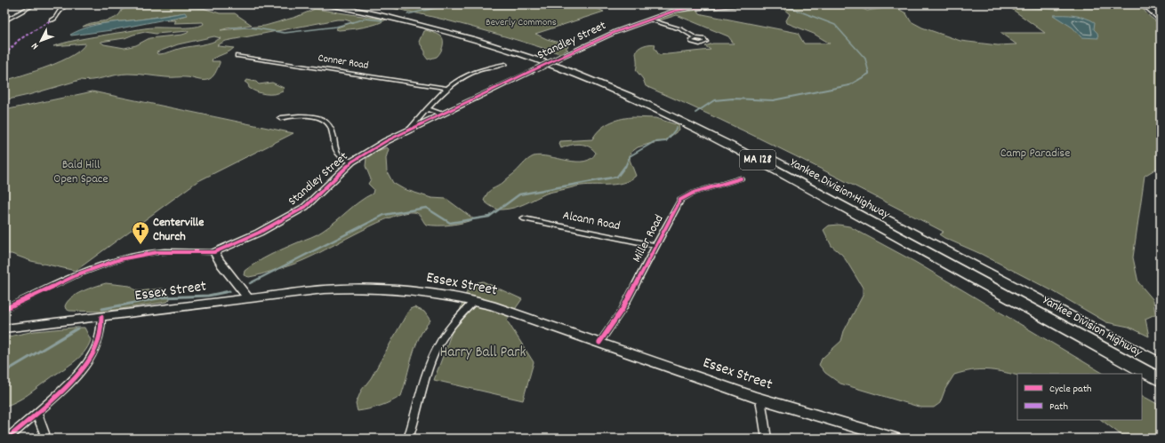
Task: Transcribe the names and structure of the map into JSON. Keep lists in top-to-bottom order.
{
  "streets": {
    "highway": ["MA 128", "Yankee Division Highway"],
    "street": [
      "Standley Street",
      "Conner Road",
      "Alcann Road",
      "Miller Road",
      "Essex Street"
    ]
  },
  "crossings": [
    ["Alcann Road", "Miller Road"],
    ["Miller Road", "Essex Street"]
  ],
  "parks": [
    "Beverly Commons",
    "Camp Paradise",
    "Bald Hill Open Space",
    "Harry Ball Park"
  ],
  "places": {
    "church": ["Centerville Church"]
  },
  "legend": ["Cycle path", "Path"],
  "north": "bottom left"
}
